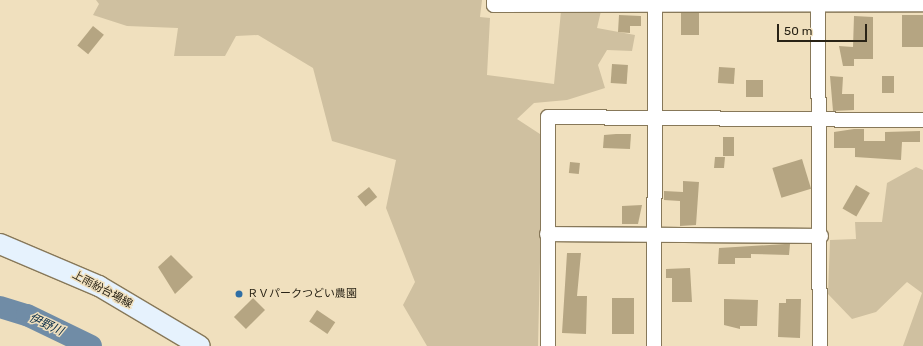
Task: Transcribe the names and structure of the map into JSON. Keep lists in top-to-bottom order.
{
  "streets": {
    "main road": ["上雨紛台場線"]
  },
  "water": ["伊野川"],
  "places": ["ＲＶパークつどい農園"],
  "scale_bar": "50 m"
}
